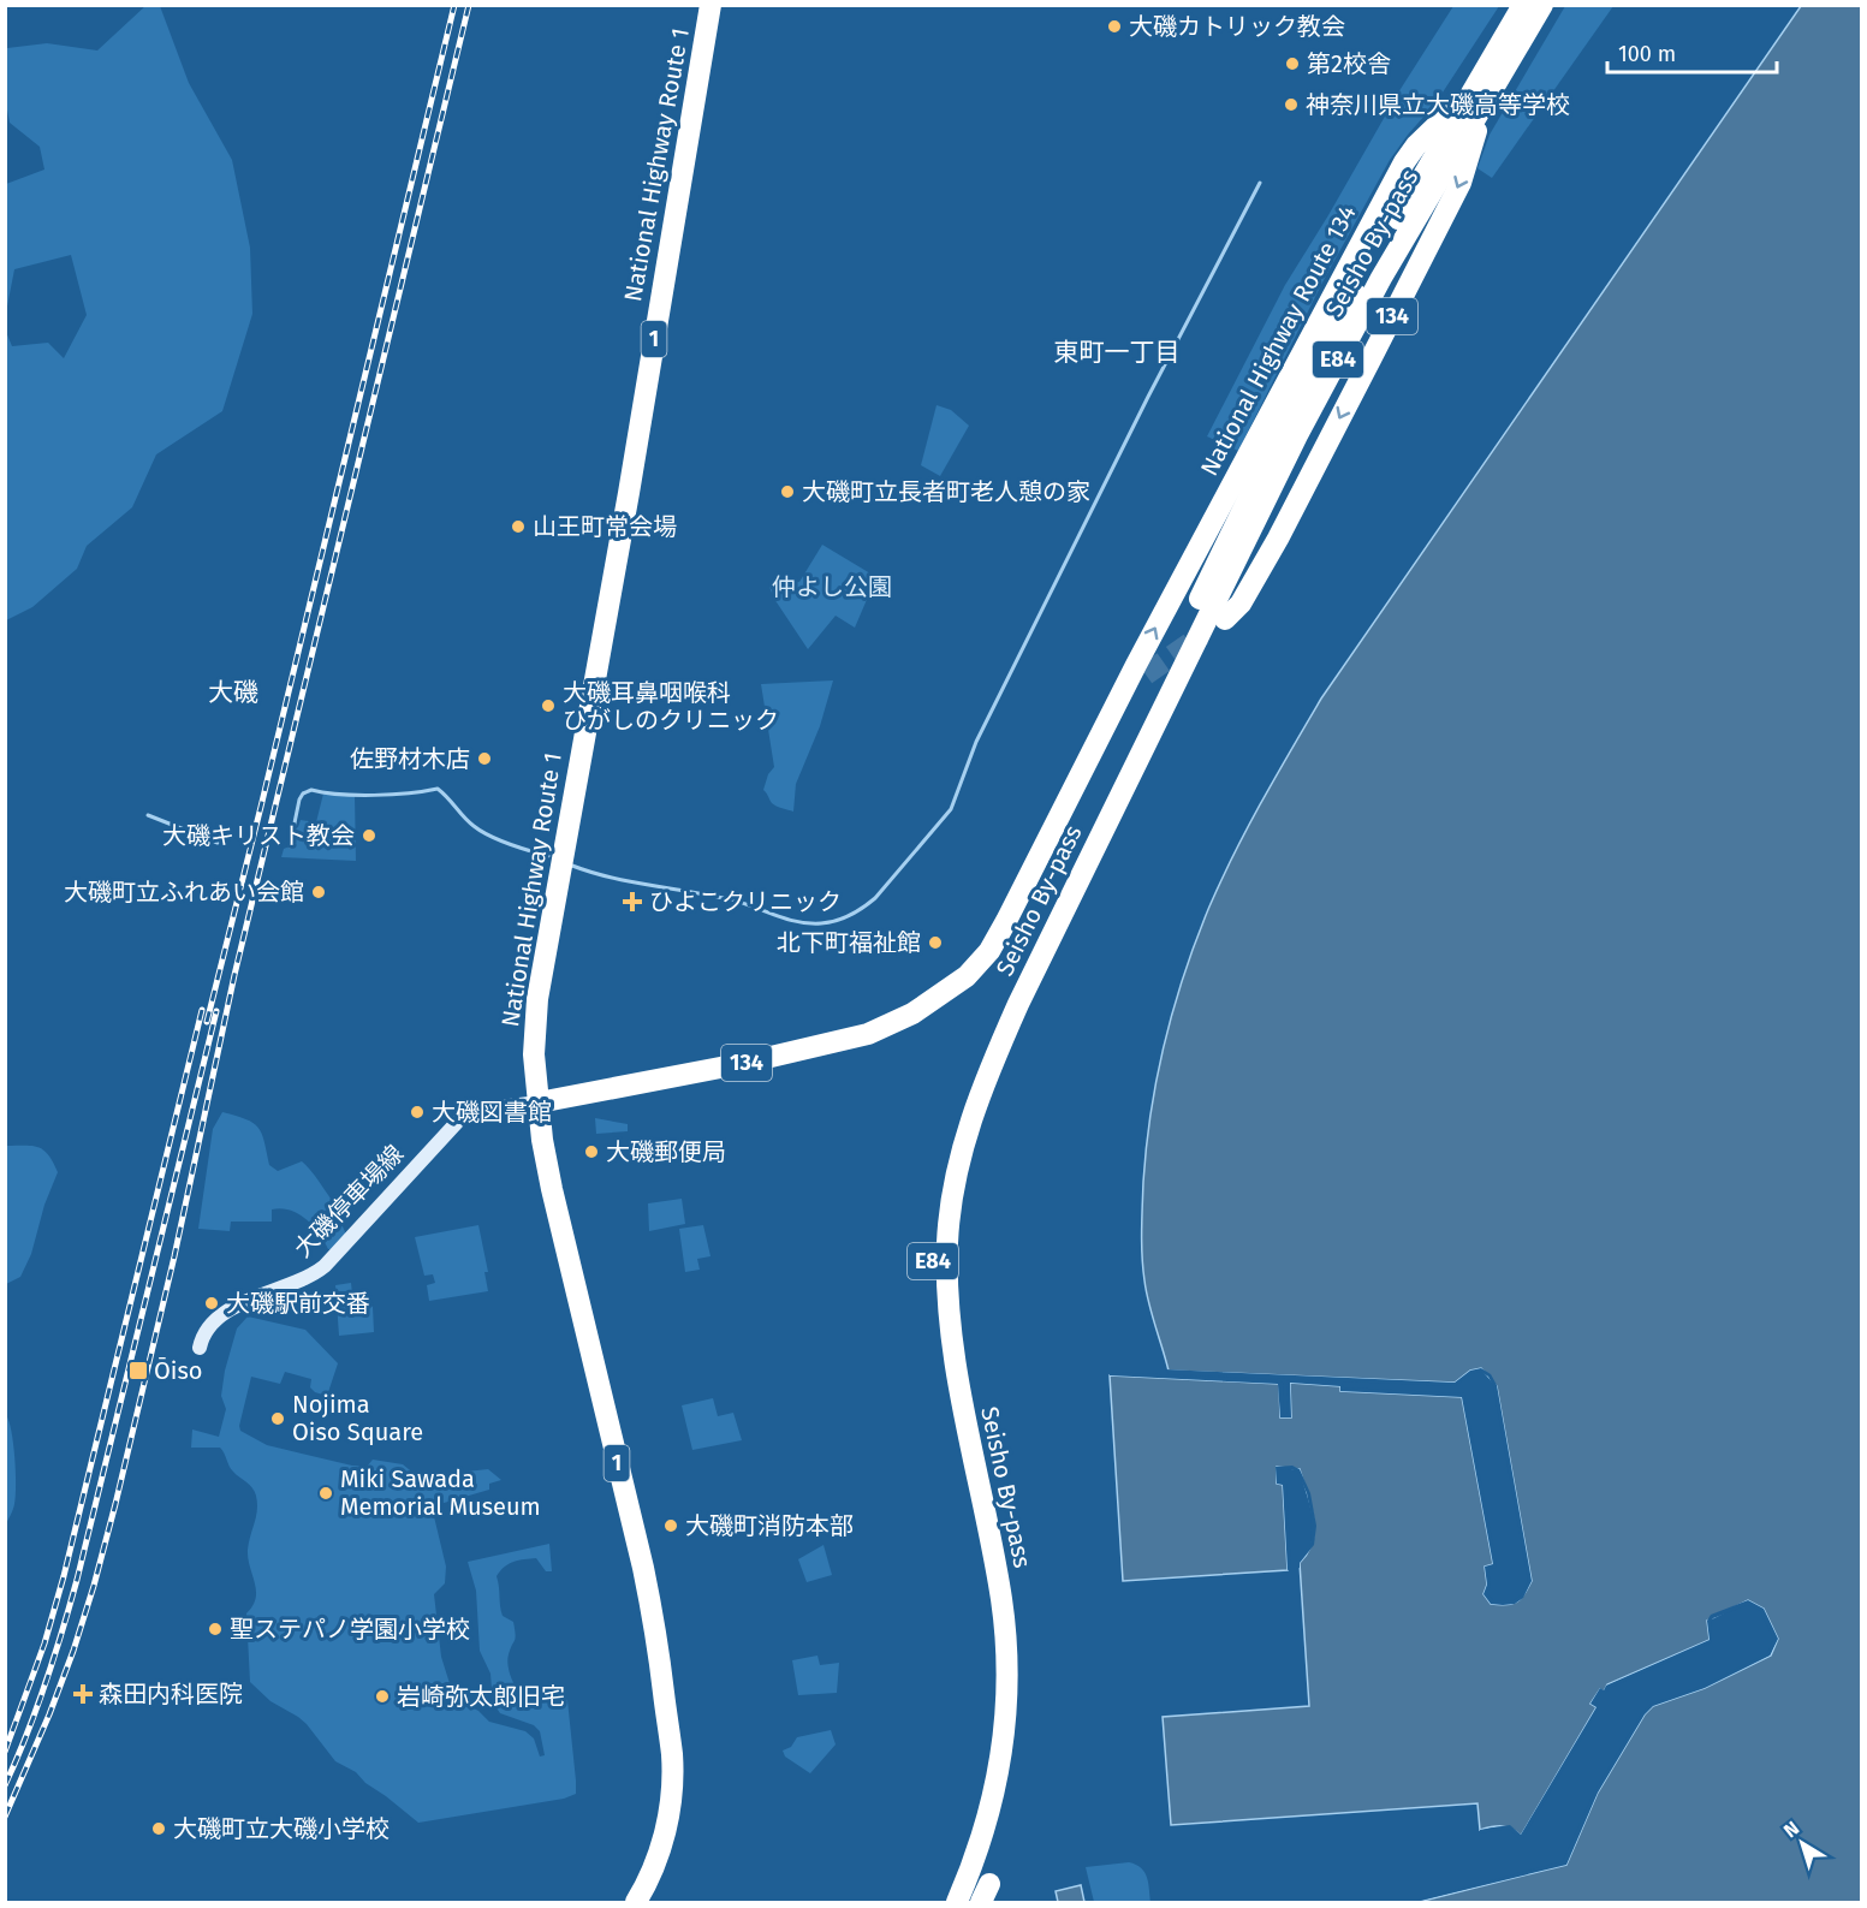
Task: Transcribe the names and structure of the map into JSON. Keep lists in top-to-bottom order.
{
  "streets": {
    "highway": [
      "National Highway Route 1",
      "Seisho By-pass",
      "134",
      "1",
      "National Highway Route 134",
      "E84"
    ],
    "main road": ["大磯停車場線"]
  },
  "crossings": [
    ["National Highway Route 1", "National Highway Route 134"],
    ["National Highway Route 1", "大磯停車場線"],
    ["Seisho By-pass", "134"],
    ["Seisho By-pass", "National Highway Route 134"],
    ["National Highway Route 134", "大磯停車場線"]
  ],
  "districts": ["東町一丁目", "大磯"],
  "parks": ["仲よし公園"],
  "places": {
    "other": [
      "大磯カトリック教会",
      "第2校舎",
      "神奈川県立大磯高等学校",
      "大磯町立長者町老人憩の家",
      "山王町常会場",
      "大磯耳鼻咽喉科 ひがしのクリニック",
      "佐野材木店",
      "大磯キリスト教会",
      "大磯町立ふれあい会館",
      "北下町福祉館",
      "大磯図書館",
      "大磯郵便局",
      "大磯駅前交番",
      "Nojima Oiso Square",
      "Miki Sawada Memorial Museum",
      "大磯町消防本部",
      "聖ステパノ学園小学校",
      "岩崎弥太郎旧宅",
      "大磯町立大磯小学校"
    ],
    "health": ["ひよこクリニック", "森田内科医院"],
    "transit": ["Ōiso"]
  },
  "scale_bar": "100 m",
  "north": "top left"
}
